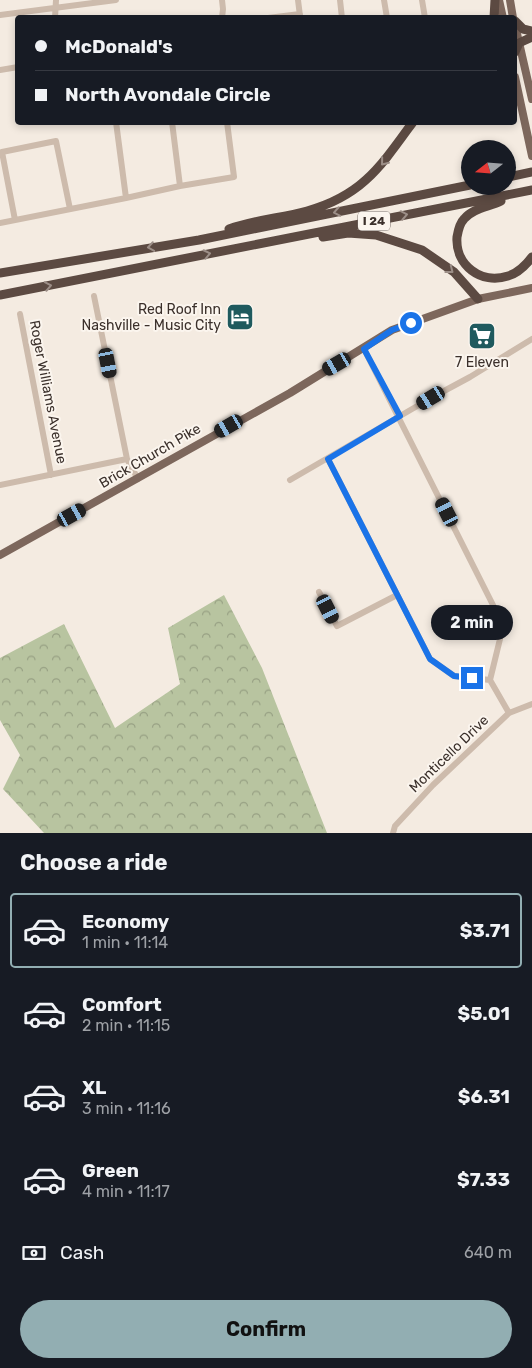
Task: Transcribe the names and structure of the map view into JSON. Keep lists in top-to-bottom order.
{
  "streets": {
    "highway": ["I 24"],
    "main road": ["Brick Church Pike"],
    "street": ["Roger Williams Avenue", "Monticello Drive"]
  },
  "places": {
    "hotel": ["Red Roof Inn Nashville - Music City"],
    "supermarket": ["7 Eleven"]
  },
  "north": "left",
  "page": {
    "banner": ["McDonald's", "North Avondale Circle"],
    "bubble": "2 min",
    "heading": "Choose a ride",
    "list": [
      {
        "name": "Economy",
        "note": "1 min · 11:14",
        "value": "$3.71"
      },
      {
        "name": "Comfort",
        "note": "2 min · 11:15",
        "value": "$5.01"
      },
      {
        "name": "XL",
        "note": "3 min · 11:16",
        "value": "$6.31"
      },
      {
        "name": "Green",
        "note": "4 min · 11:17",
        "value": "$7.33"
      }
    ],
    "pay": ["Cash", "640 m"],
    "buttons": "Confirm"
  }
}
